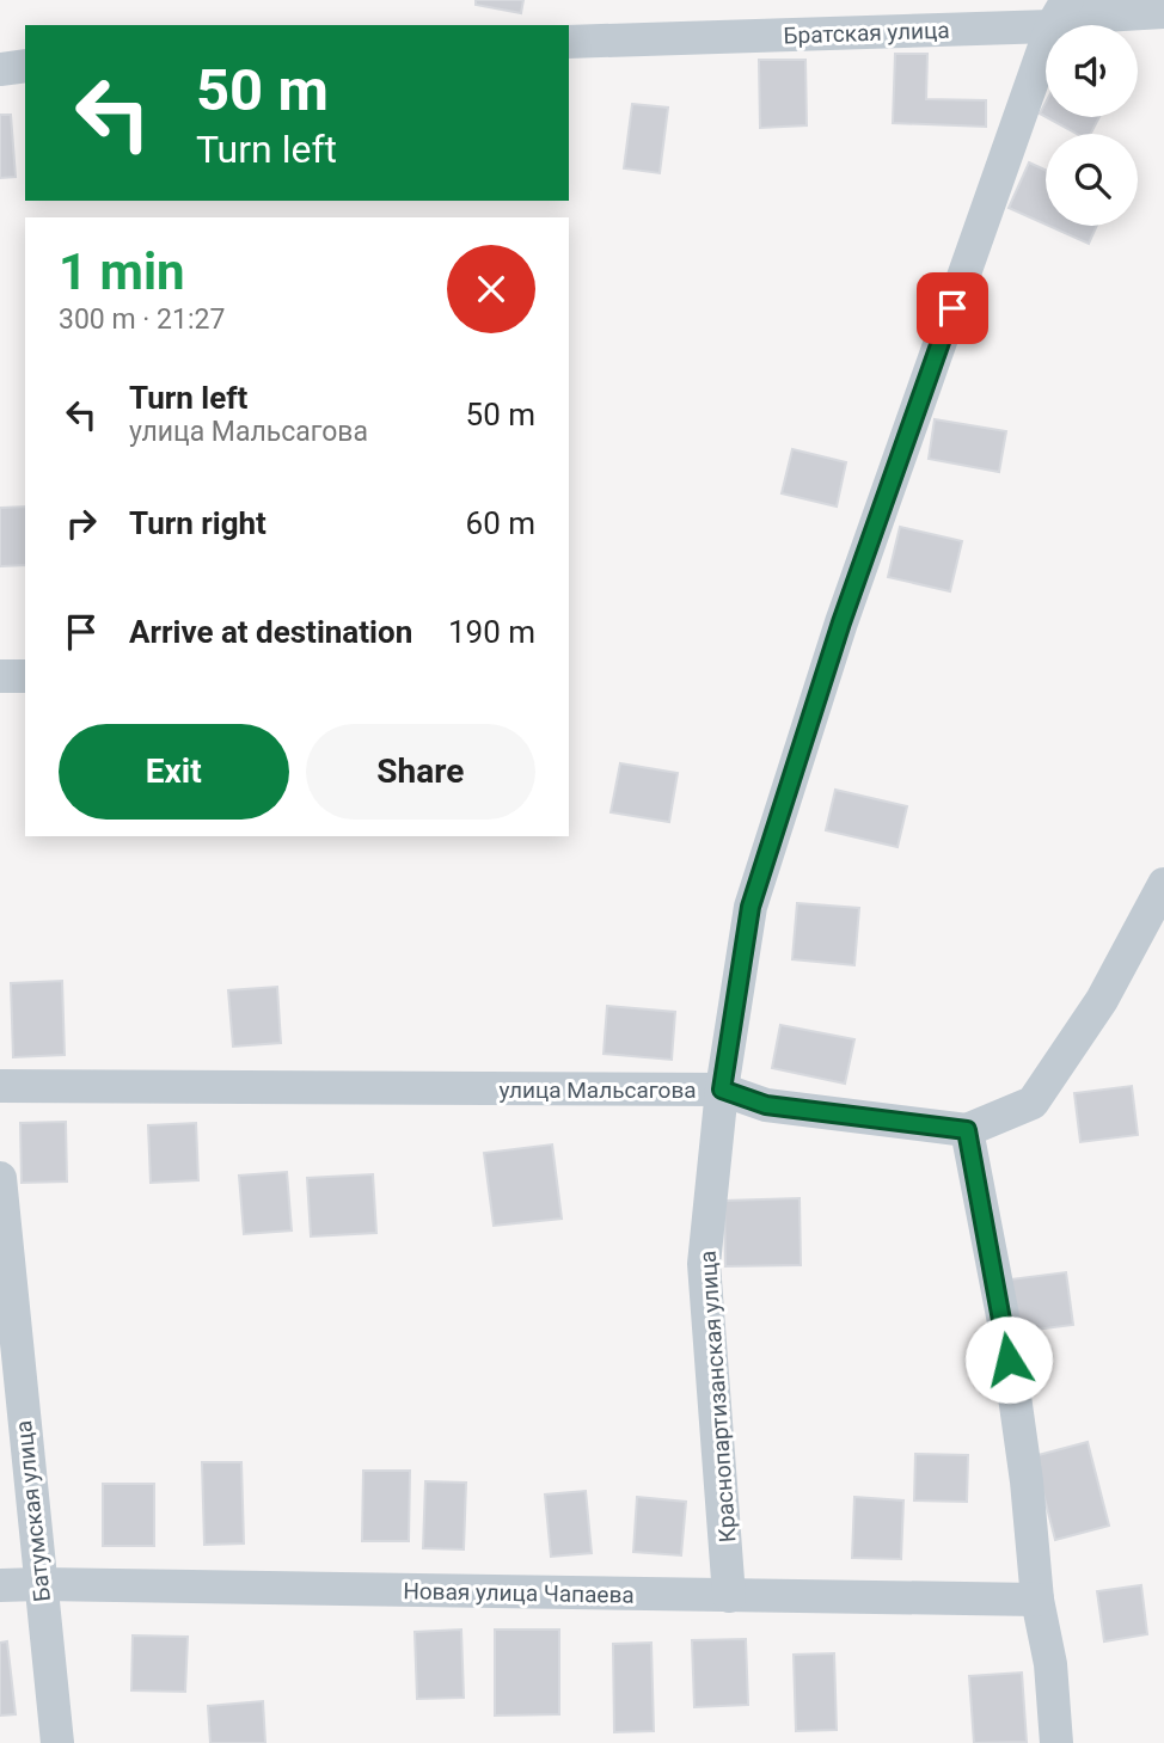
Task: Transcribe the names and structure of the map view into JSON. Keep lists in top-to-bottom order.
{
  "streets": {
    "street": [
      "Братская улица",
      "улица Мальсагова",
      "Краснопартизанская улица",
      "Батумская улица",
      "Новая улица Чапаева"
    ]
  },
  "crossings": [
    ["Братская улица", "Краснопартизанская улица"],
    ["улица Мальсагова", "Краснопартизанская улица"],
    ["Краснопартизанская улица", "Новая улица Чапаева"],
    ["Батумская улица", "Новая улица Чапаева"]
  ],
  "page": {
    "turn": ["50 m", "Turn left"],
    "heading": ["1 min", "300 m · 21:27"],
    "list": [
      {
        "name": "Turn left",
        "note": "улица Мальсагова",
        "value": "50 m"
      },
      {
        "name": "Turn right",
        "value": "60 m"
      },
      {
        "name": "Arrive at destination",
        "value": "190 m"
      }
    ],
    "buttons": ["Exit", "Share"]
  }
}
